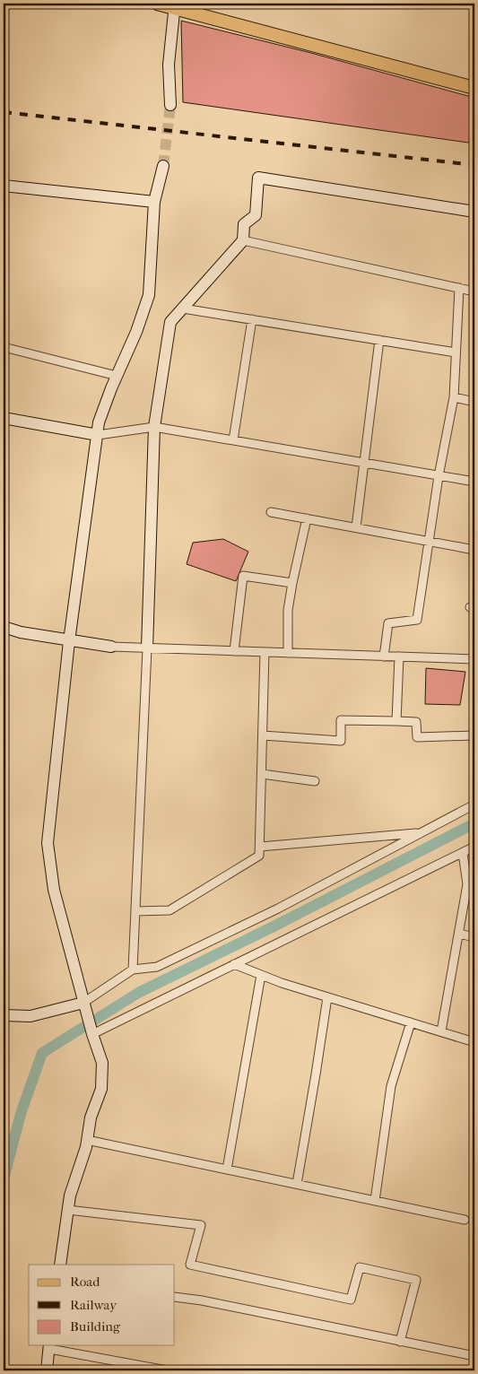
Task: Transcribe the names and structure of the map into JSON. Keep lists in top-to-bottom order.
{
  "legend": ["Road", "Railway", "Building"]
}
